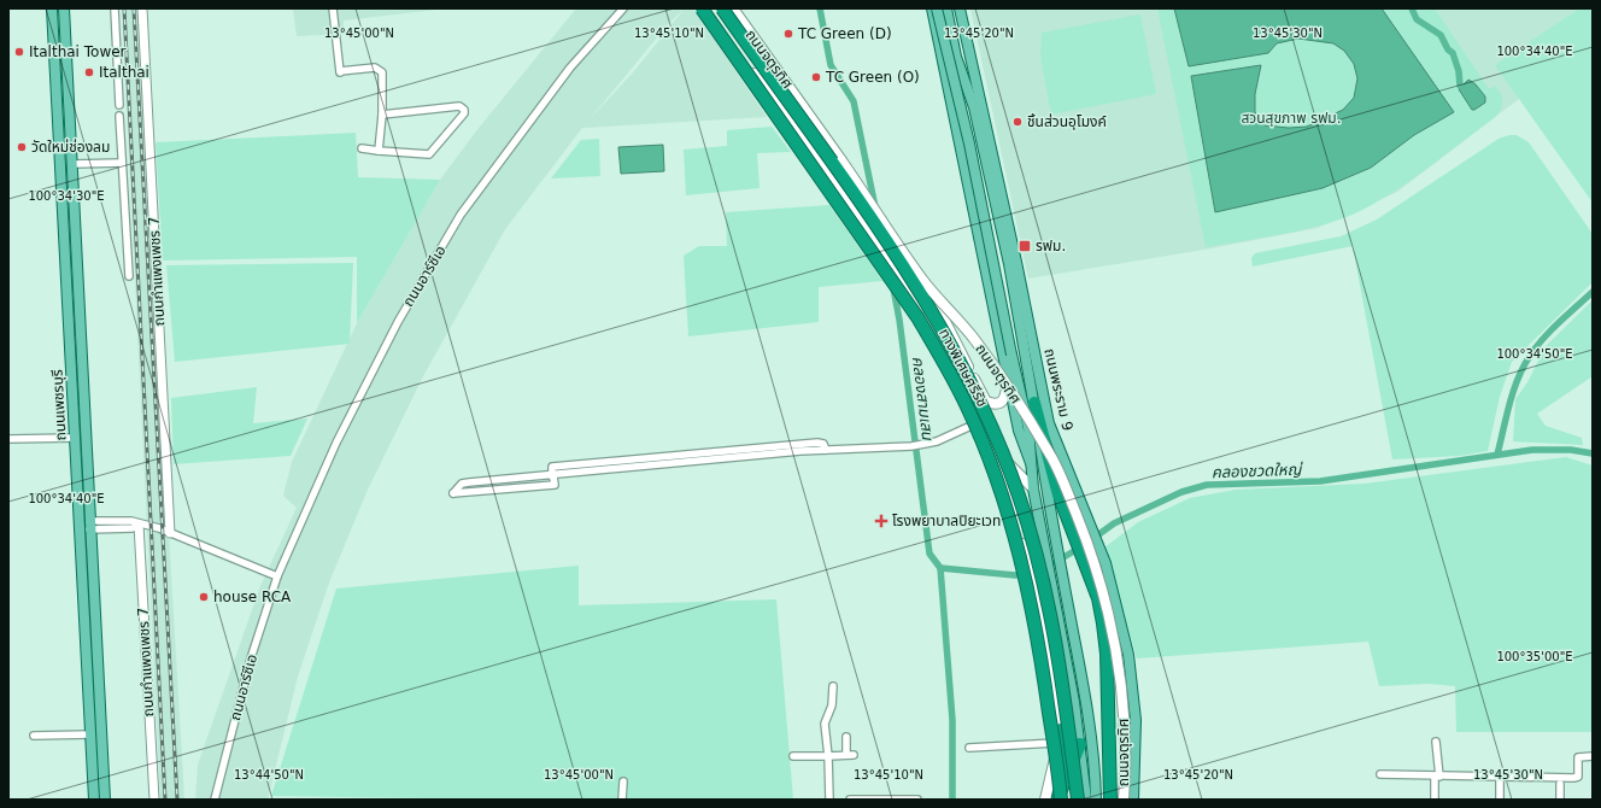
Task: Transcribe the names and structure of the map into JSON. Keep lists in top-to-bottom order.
{
  "streets": {
    "highway": ["ทางพิเศษศรีรัช"],
    "main road": ["ถนนจตุรทิศ", "ถนนพระราม 9", "ถนนเพชรบุรี"],
    "street": ["ถนนกำแพงเพชร 7", "ถนนอาร์ซีเอ"]
  },
  "water": ["คลองสามเสน", "คลองชวดใหญ่"],
  "parks": ["สวนสุขภาพ รฟม."],
  "places": {
    "other": [
      "TC Green (D)",
      "Italthai Tower",
      "Italthai",
      "TC Green (O)",
      "ชิ้นส่วนอุโมงค์",
      "วัดใหม่ช่องลม",
      "house RCA"
    ],
    "transit": ["รฟม."],
    "health": ["โรงพยาบาลปิยะเวท"]
  },
  "coordinates": [
    "13°45'00\"N",
    "13°45'10\"N",
    "13°45'20\"N",
    "13°45'30\"N",
    "100°34'40\"E",
    "100°34'30\"E",
    "100°34'50\"E",
    "100°35'00\"E",
    "13°44'50\"N"
  ]
}
